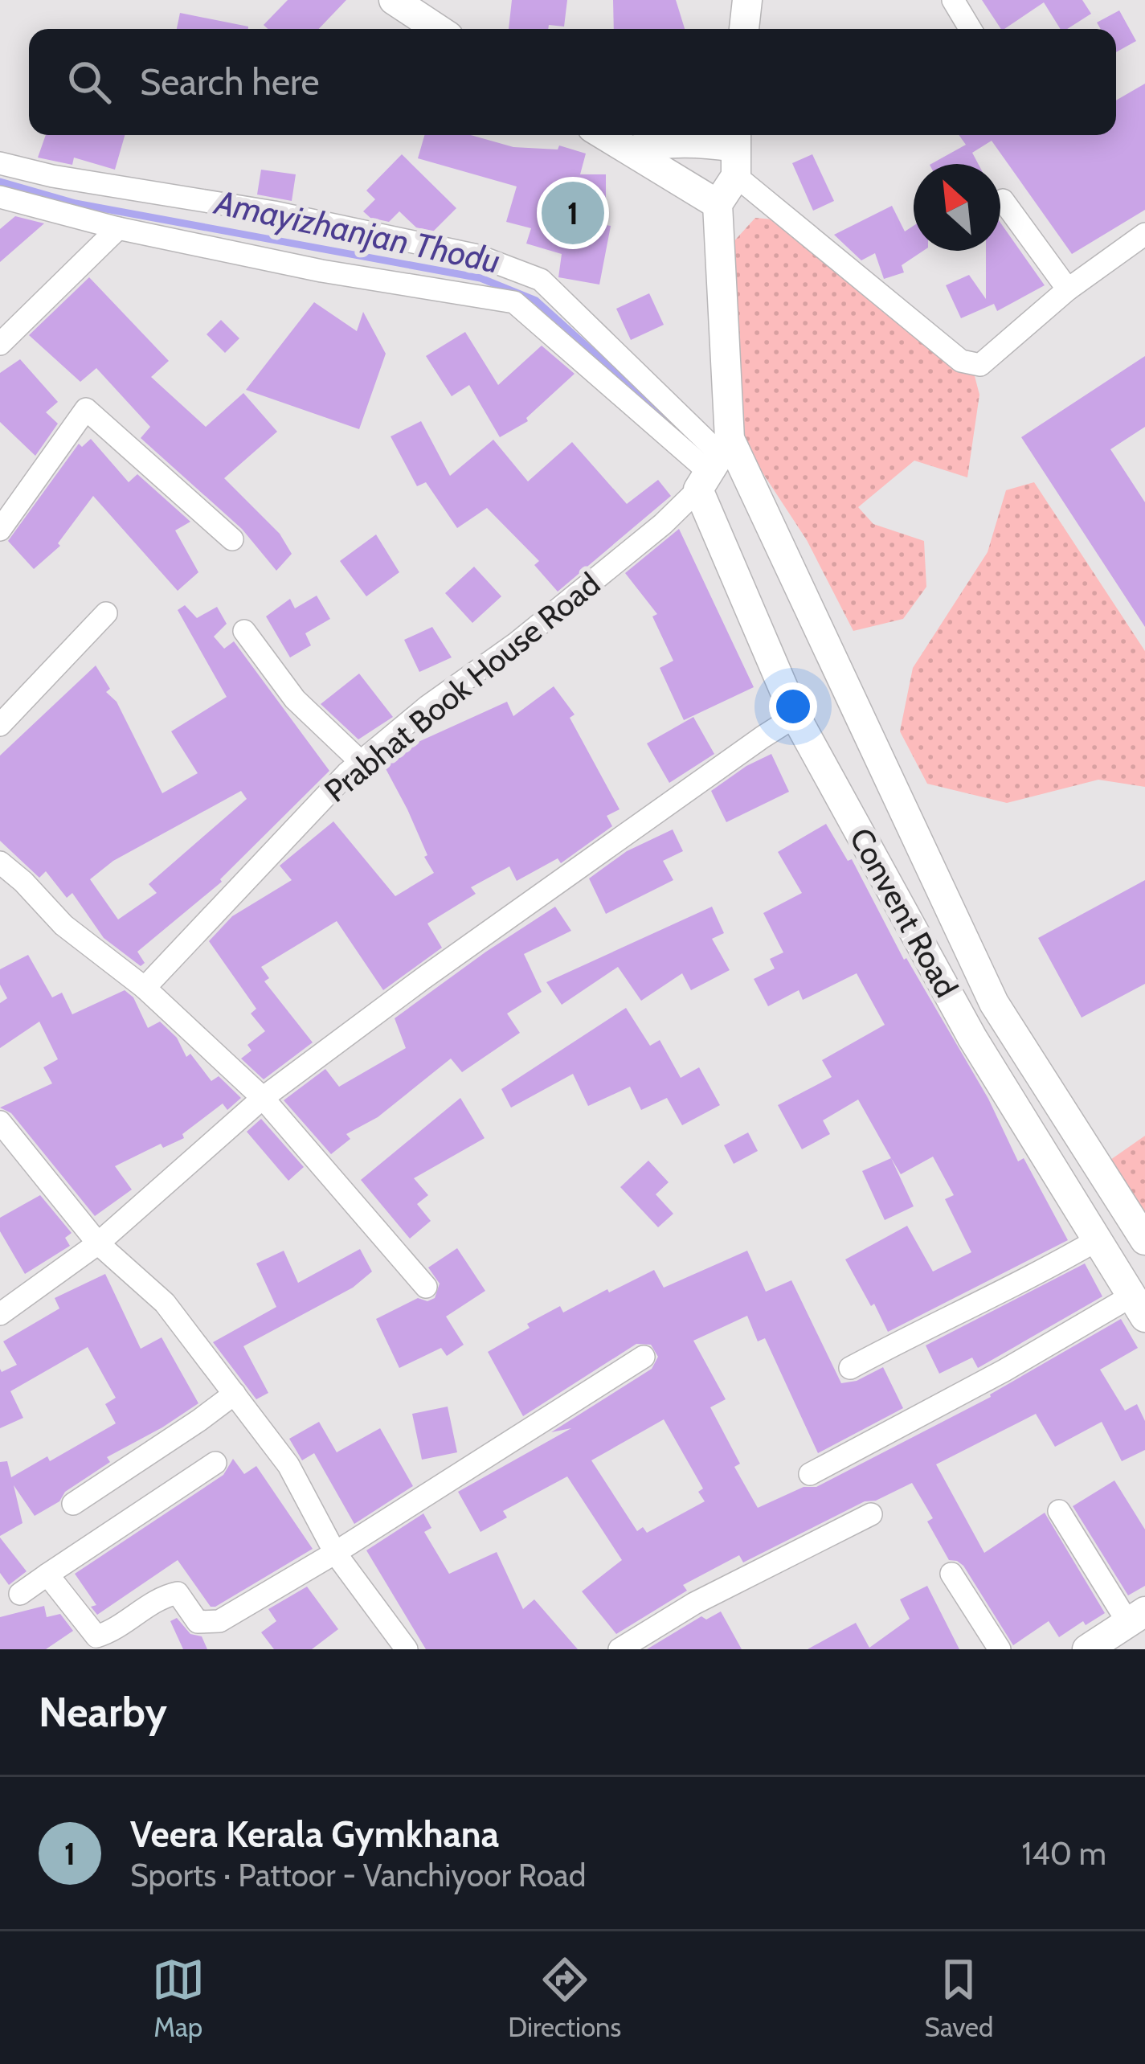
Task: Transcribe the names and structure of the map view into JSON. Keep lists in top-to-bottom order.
{
  "streets": {
    "main road": ["Convent Road"],
    "street": ["Prabhat Book House Road"]
  },
  "crossings": [
    ["Prabhat Book House Road", "Convent Road"]
  ],
  "water": ["Amayizhanjan Thodu"],
  "north": "top left",
  "page": {
    "search": "Search here",
    "pins": "1",
    "heading": "Nearby",
    "list": [
      {
        "mark": "1",
        "name": "Veera Kerala Gymkhana",
        "note": "Sports · Pattoor - Vanchiyoor Road",
        "value": "140 m"
      }
    ],
    "nav": ["Map", "Directions", "Saved"]
  }
}
